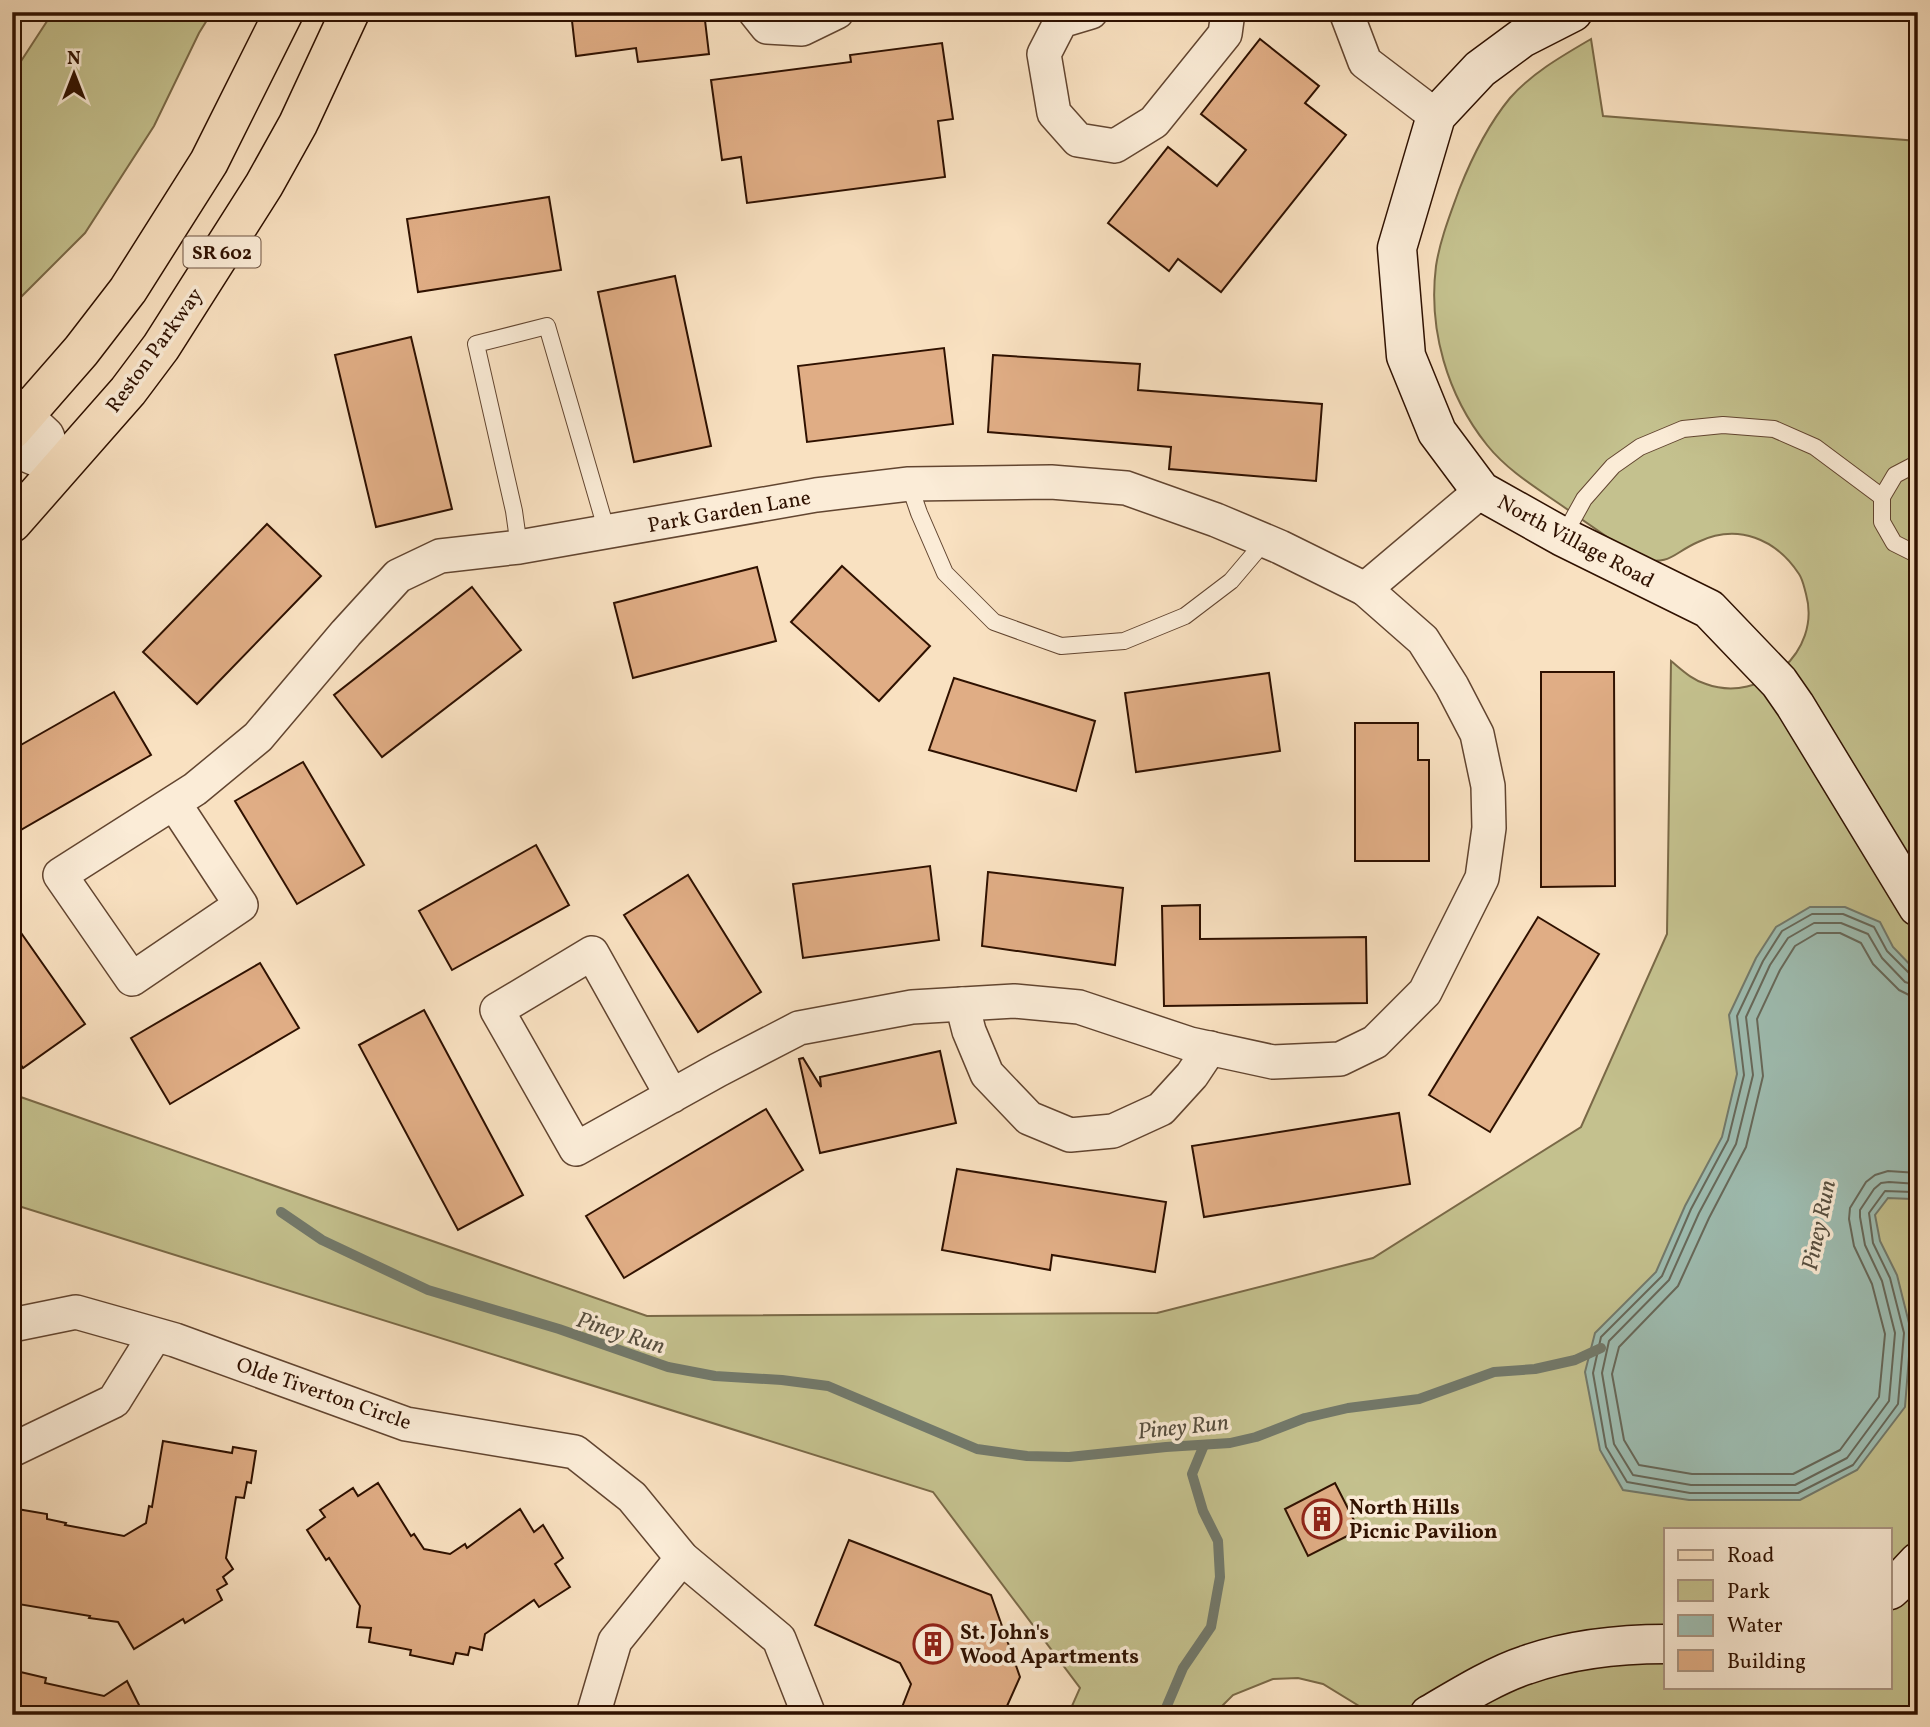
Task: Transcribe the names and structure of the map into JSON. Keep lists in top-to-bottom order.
{
  "streets": {
    "main road": ["SR 602", "Reston Parkway"],
    "street": ["Park Garden Lane", "North Village Road", "Olde Tiverton Circle"]
  },
  "water": ["Piney Run"],
  "places": {
    "building": ["North Hills Picnic Pavilion", "St. John's Wood Apartments"]
  },
  "legend": [
    "Road",
    "Park",
    "Water",
    "Building"
  ],
  "north": "top"
}
